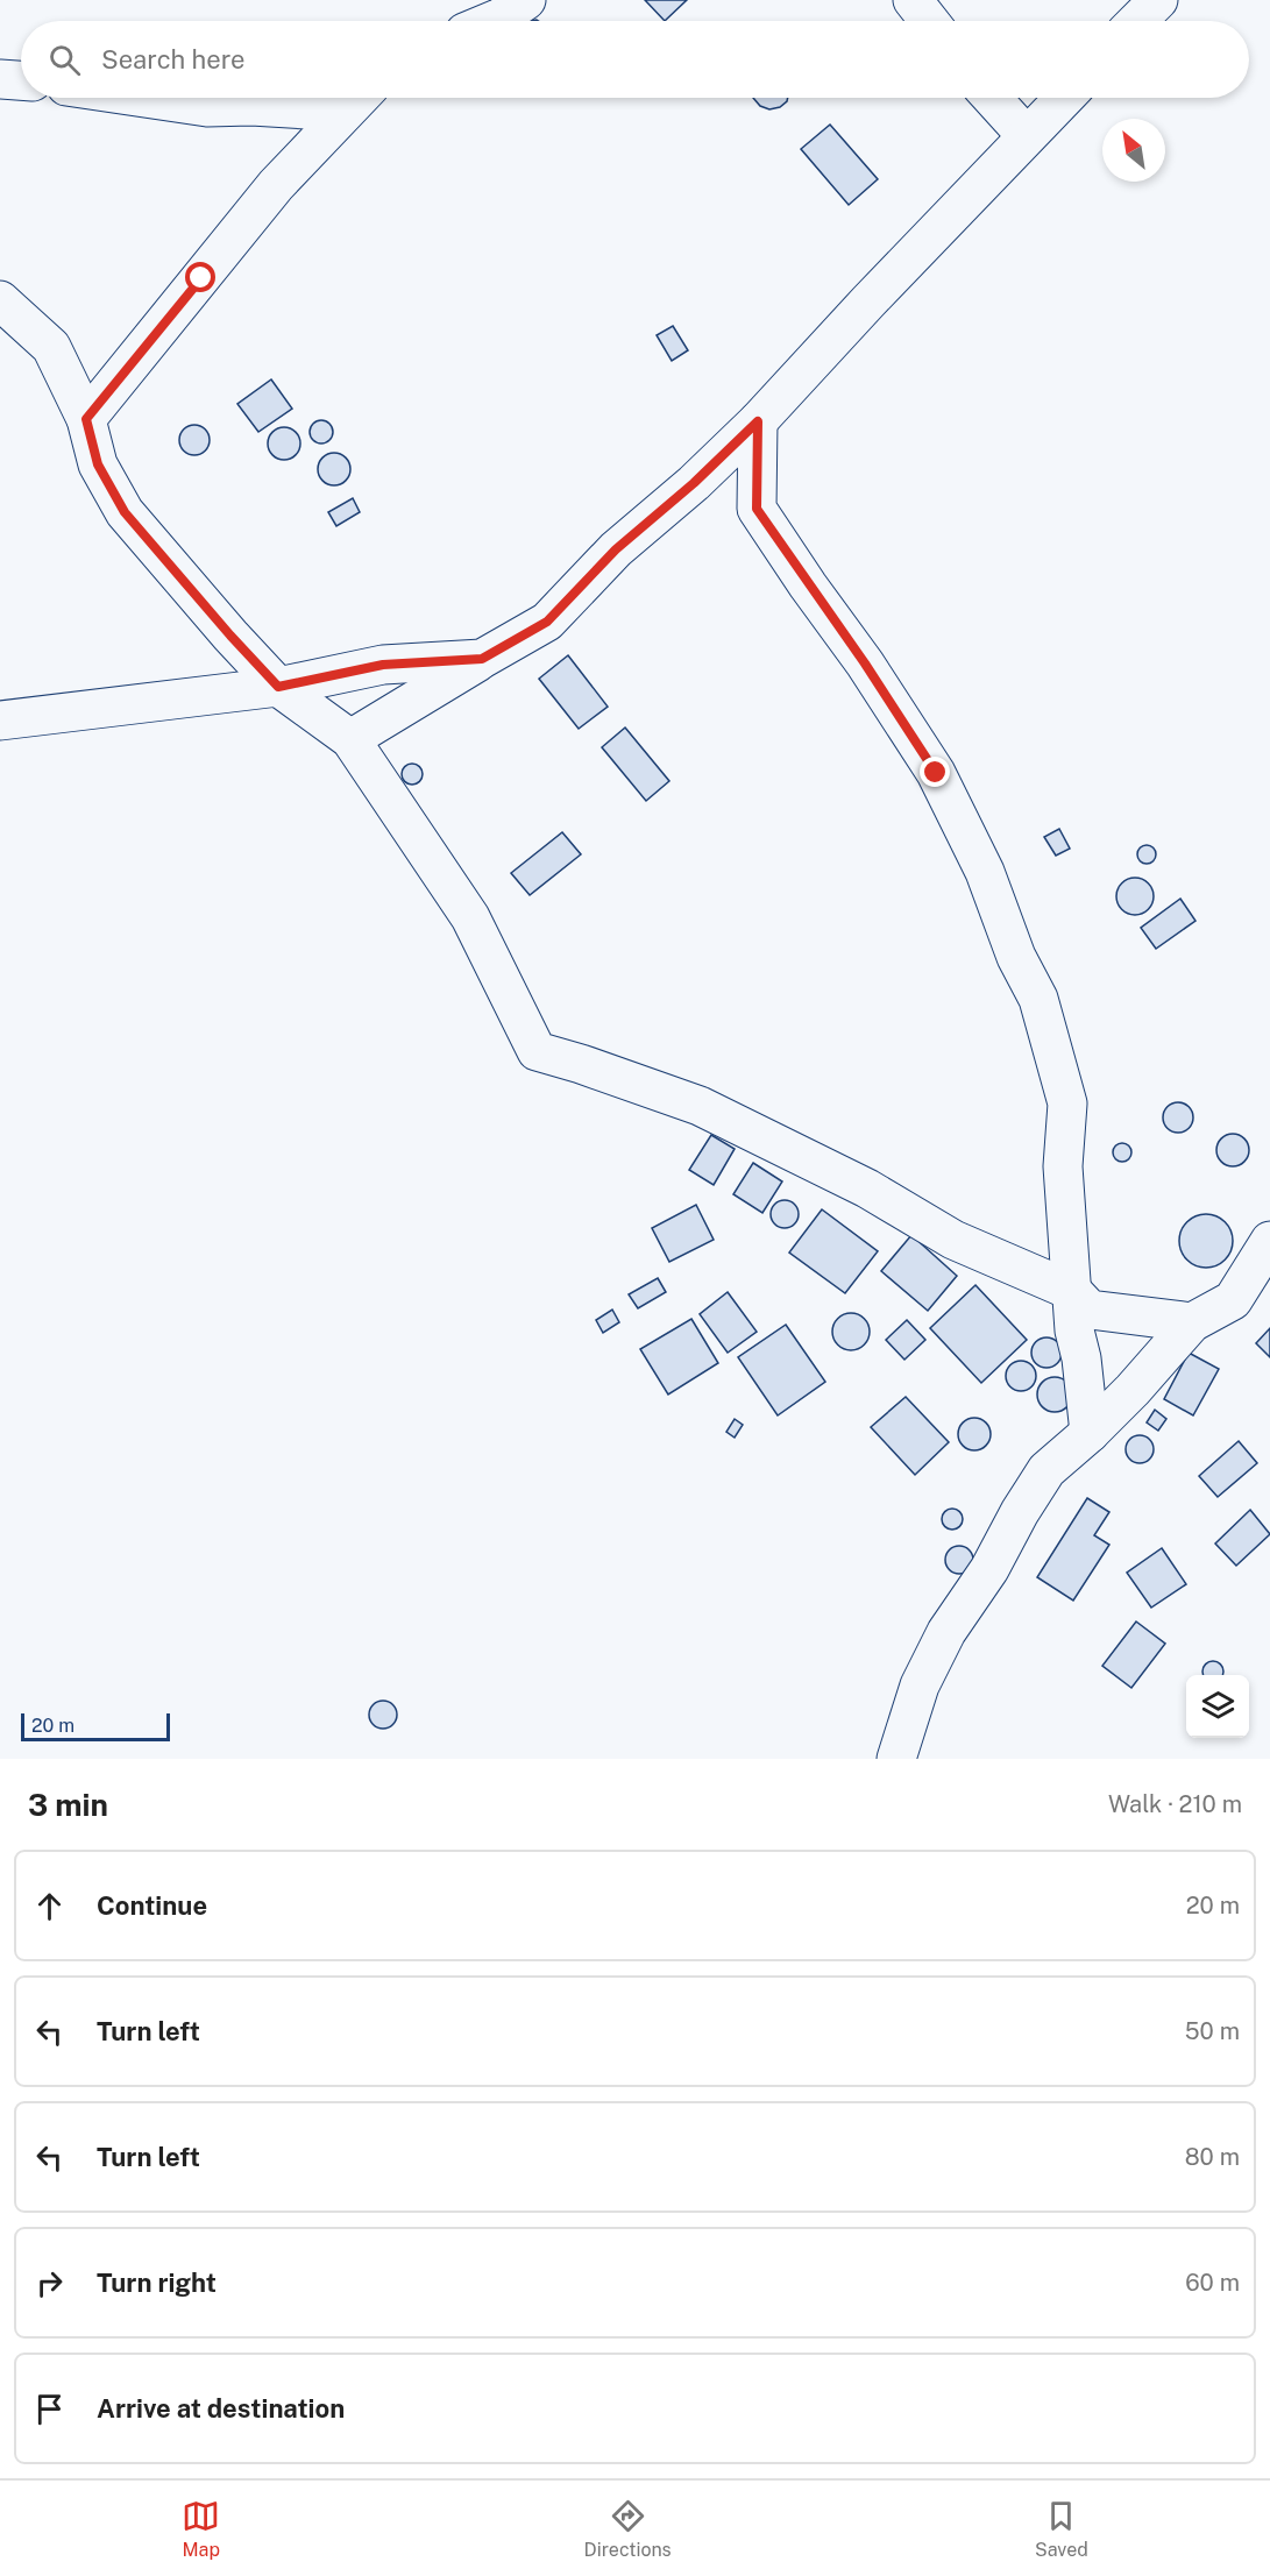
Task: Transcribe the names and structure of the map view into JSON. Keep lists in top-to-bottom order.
{
  "scale_bar": "20 m",
  "north": "top left",
  "page": {
    "search": "Search here",
    "scale": "20 m",
    "heading": ["3 min", "Walk · 210 m"],
    "list": [
      ["Continue", "20 m"],
      ["Turn left", "50 m"],
      ["Turn left", "80 m"],
      ["Turn right", "60 m"],
      "Arrive at destination"
    ],
    "nav": ["Map", "Directions", "Saved"]
  }
}
